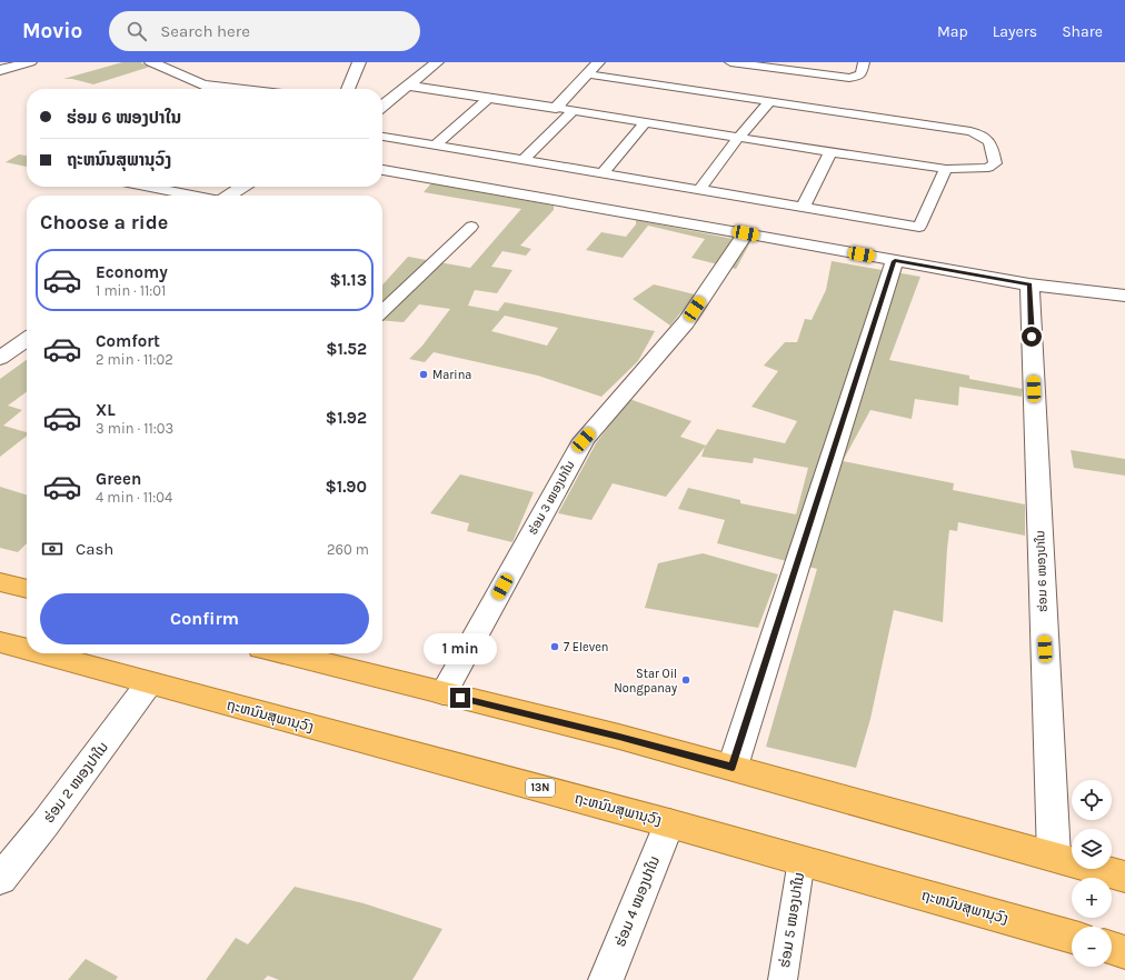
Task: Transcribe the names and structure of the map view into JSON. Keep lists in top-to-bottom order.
{
  "streets": {
    "highway": ["ຖະຫນົນສຸພານຸວົງ", "13N"],
    "street": [
      "ຮ່ອມ 3 ໜອງປາໃນ",
      "ຮ່ອມ 6 ໜອງປາໃນ",
      "ຮ່ອມ 2 ໜອງປາໃນ",
      "ຮ່ອມ 4 ໜອງປາໃນ"
    ],
    "lane": ["ຮ່ອມ 5 ໜອງປາໃນ"]
  },
  "crossings": [
    ["ຖະຫນົນສຸພານຸວົງ", "ຮ່ອມ 2 ໜອງປາໃນ"],
    ["ຖະຫນົນສຸພານຸວົງ", "ຮ່ອມ 4 ໜອງປາໃນ"],
    ["ຖະຫນົນສຸພານຸວົງ", "ຮ່ອມ 5 ໜອງປາໃນ"]
  ],
  "places": ["Marina", "7 Eleven", "Star Oil Nongpanay"],
  "page": {
    "header": "Movio",
    "search": "Search here",
    "nav": ["Map", "Layers", "Share"],
    "banner": ["ຮ່ອມ 6 ໜອງປາໃນ", "ຖະຫນົນສຸພານຸວົງ"],
    "heading": "Choose a ride",
    "list": [
      {
        "name": "Economy",
        "note": "1 min · 11:01",
        "value": "$1.13"
      },
      {
        "name": "Comfort",
        "note": "2 min · 11:02",
        "value": "$1.52"
      },
      {
        "name": "XL",
        "note": "3 min · 11:03",
        "value": "$1.92"
      },
      {
        "name": "Green",
        "note": "4 min · 11:04",
        "value": "$1.90"
      }
    ],
    "pay": ["Cash", "260 m"],
    "buttons": "Confirm",
    "bubble": "1 min",
    "map_buttons": ["+", "−"]
  }
}
